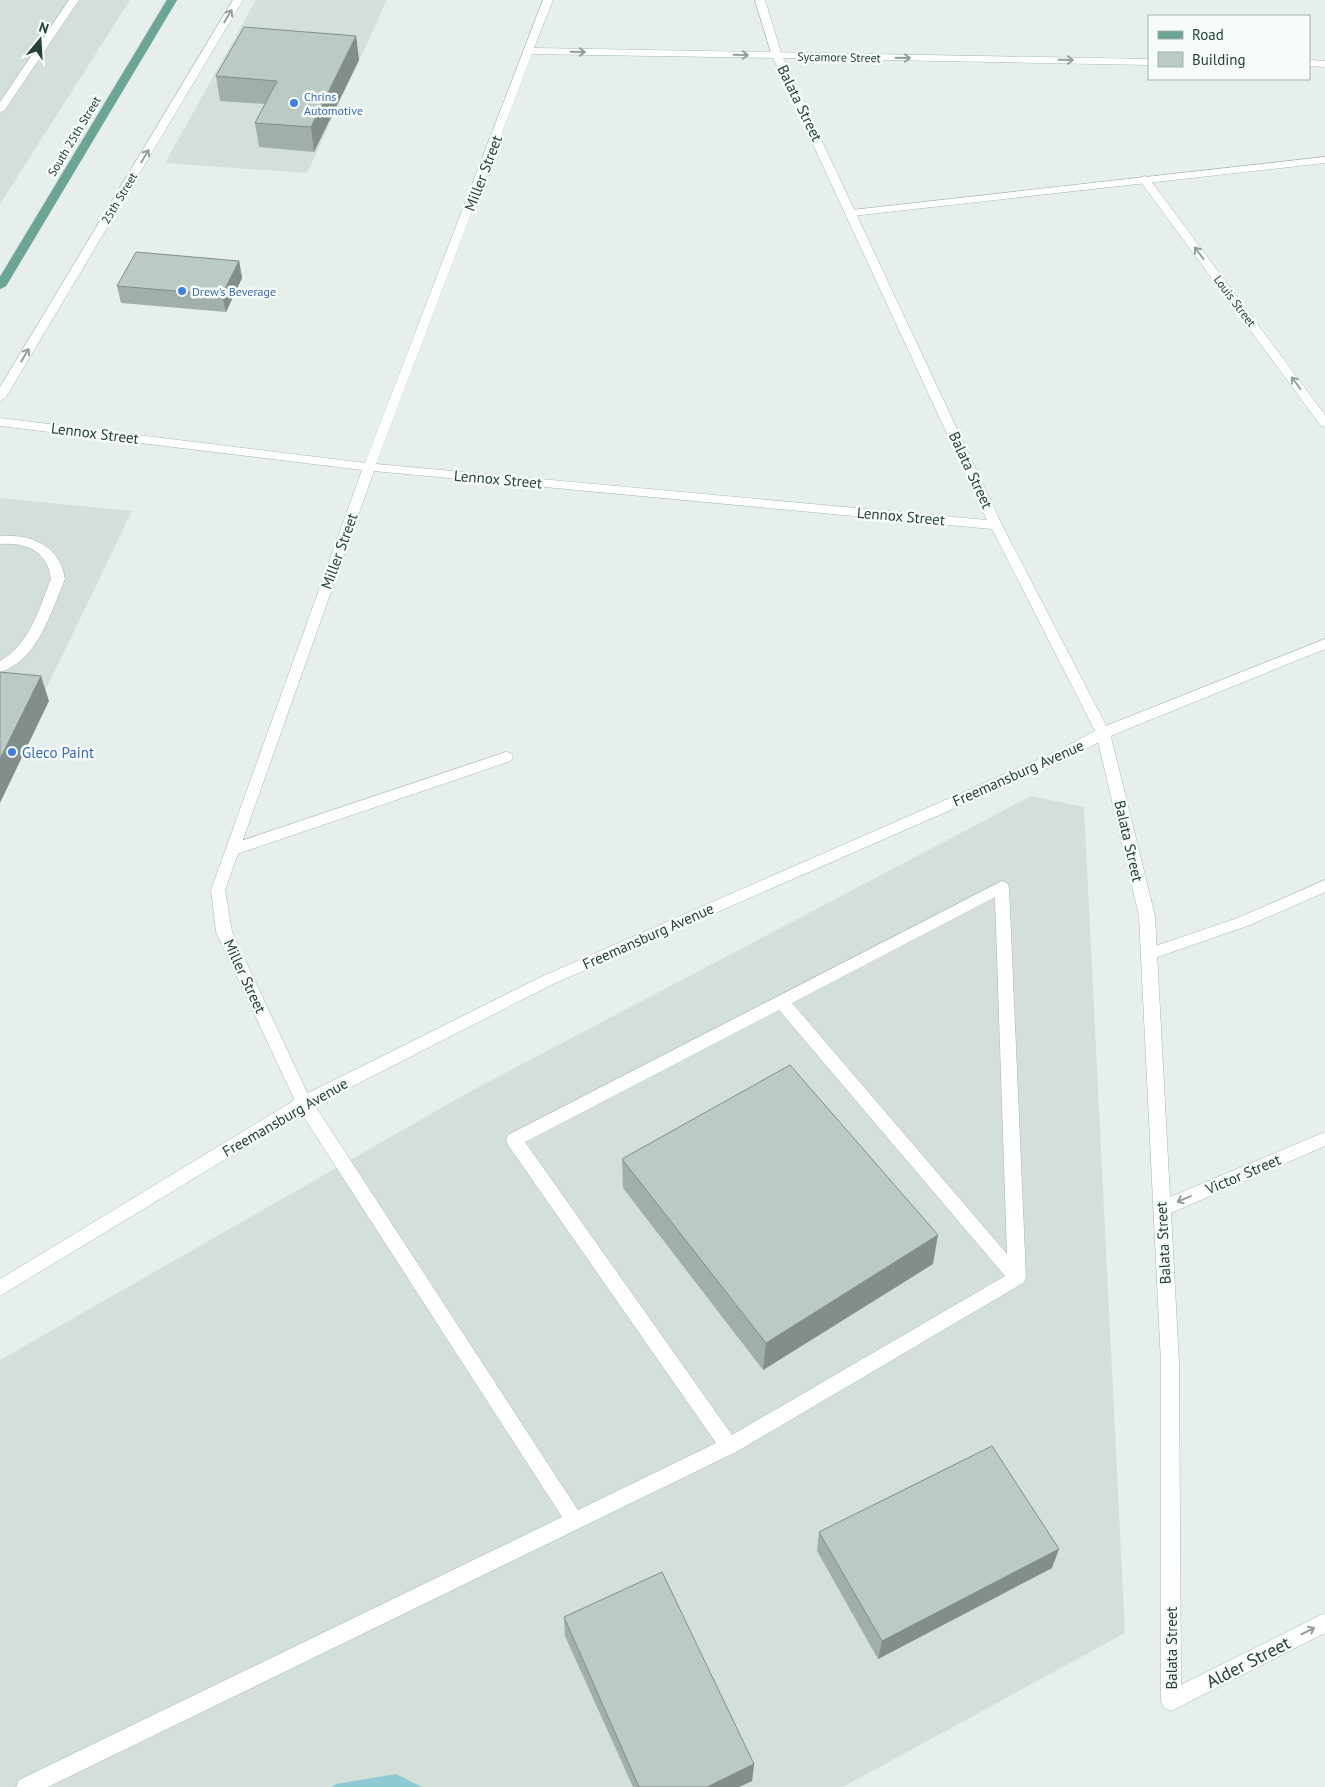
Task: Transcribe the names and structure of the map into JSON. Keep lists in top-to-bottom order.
{
  "streets": {
    "main road": ["South 25th Street"],
    "street": [
      "Sycamore Street",
      "Balata Street",
      "Miller Street",
      "25th Street",
      "Louis Street",
      "Lennox Street",
      "Freemansburg Avenue",
      "Victor Street",
      "Alder Street"
    ]
  },
  "crossings": [
    ["Sycamore Street", "Balata Street"],
    ["Sycamore Street", "Miller Street"],
    ["Balata Street", "Lennox Street"],
    ["Balata Street", "Freemansburg Avenue"],
    ["Balata Street", "Victor Street"],
    ["Balata Street", "Alder Street"],
    ["Miller Street", "Lennox Street"],
    ["Miller Street", "Freemansburg Avenue"]
  ],
  "one_way": [
    "Sycamore Street",
    "25th Street",
    "Louis Street",
    "Victor Street",
    "Alder Street"
  ],
  "places": ["Chrins Automotive", "Drew's Beverage", "Gleco Paint"],
  "legend": ["Road", "Building"],
  "north": "top"
}
